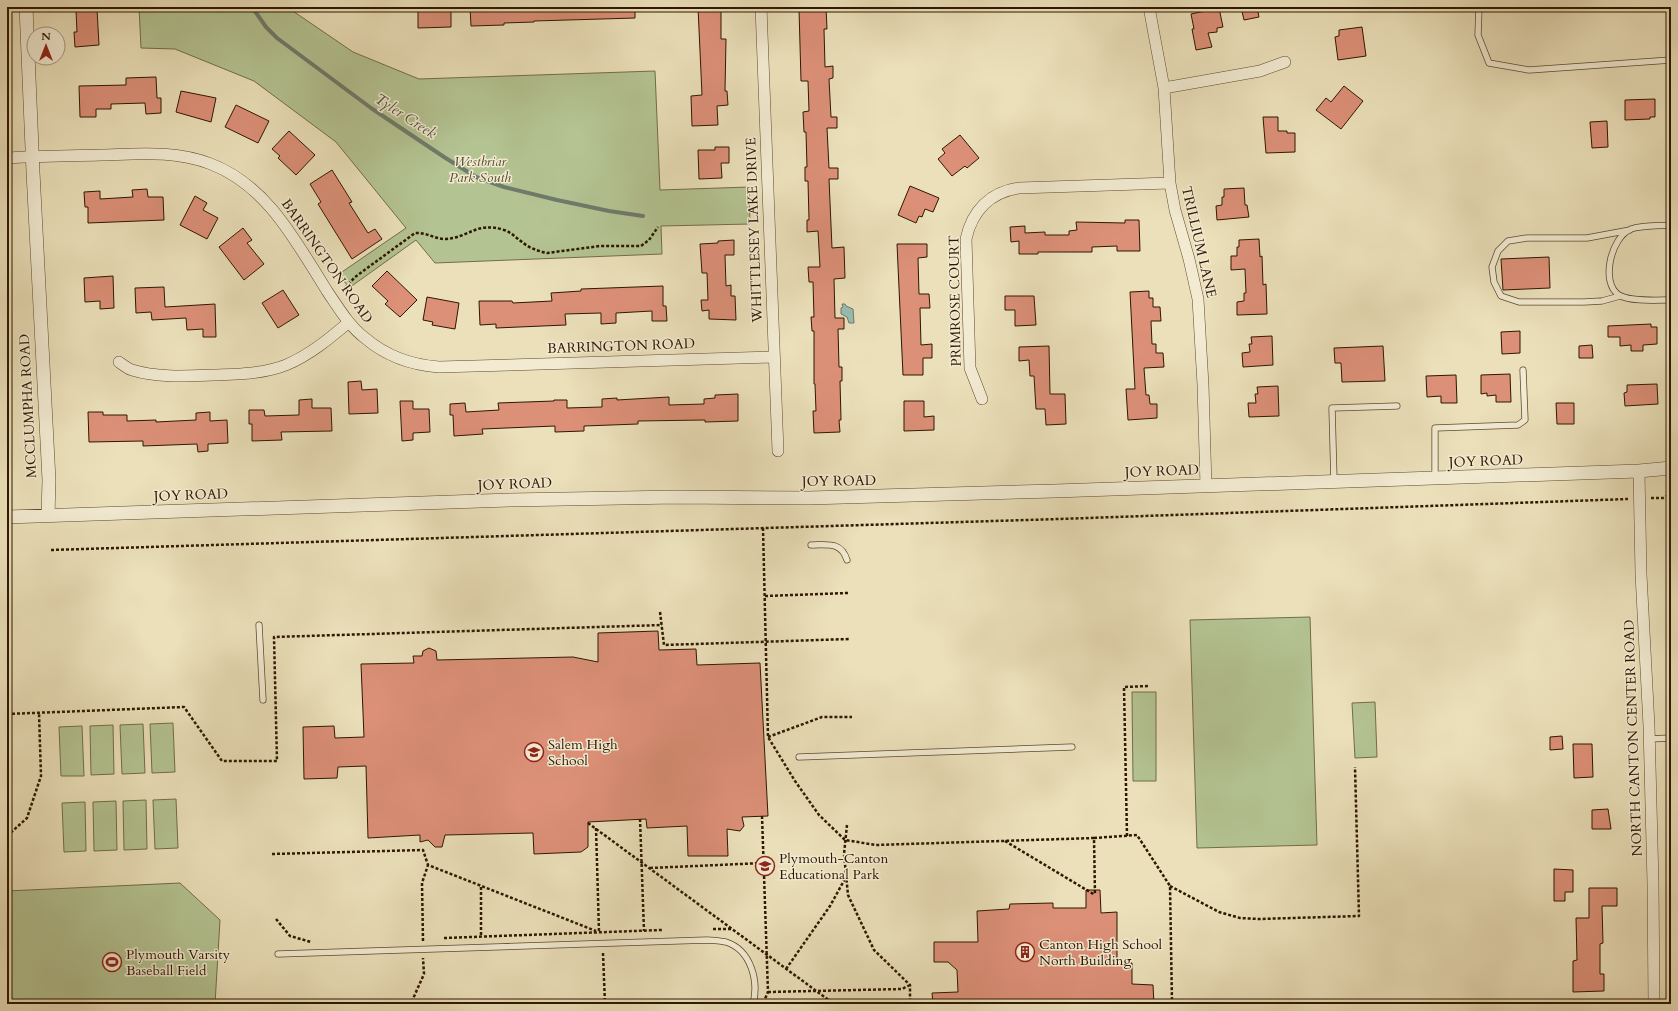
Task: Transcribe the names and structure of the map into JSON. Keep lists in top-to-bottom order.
{
  "streets": {
    "street": [
      "WHITTLESEY LAKE DRIVE",
      "TRILLIUM LANE",
      "BARRINGTON ROAD",
      "PRIMROSE COURT",
      "MCCLUMPHA ROAD",
      "JOY ROAD",
      "NORTH CANTON CENTER ROAD"
    ]
  },
  "crossings": [
    ["WHITTLESEY LAKE DRIVE", "BARRINGTON ROAD"],
    ["TRILLIUM LANE", "PRIMROSE COURT"],
    ["TRILLIUM LANE", "JOY ROAD"],
    ["BARRINGTON ROAD", "MCCLUMPHA ROAD"],
    ["MCCLUMPHA ROAD", "JOY ROAD"],
    ["JOY ROAD", "NORTH CANTON CENTER ROAD"]
  ],
  "water": ["Tyler Creek"],
  "parks": ["Westbriar Park South"],
  "places": {
    "school or university": ["Salem High School", "Plymouth-Canton Educational Park"],
    "building": ["Canton High School North Building"],
    "sports": ["Plymouth Varsity Baseball Field"]
  },
  "north": "top"
}
